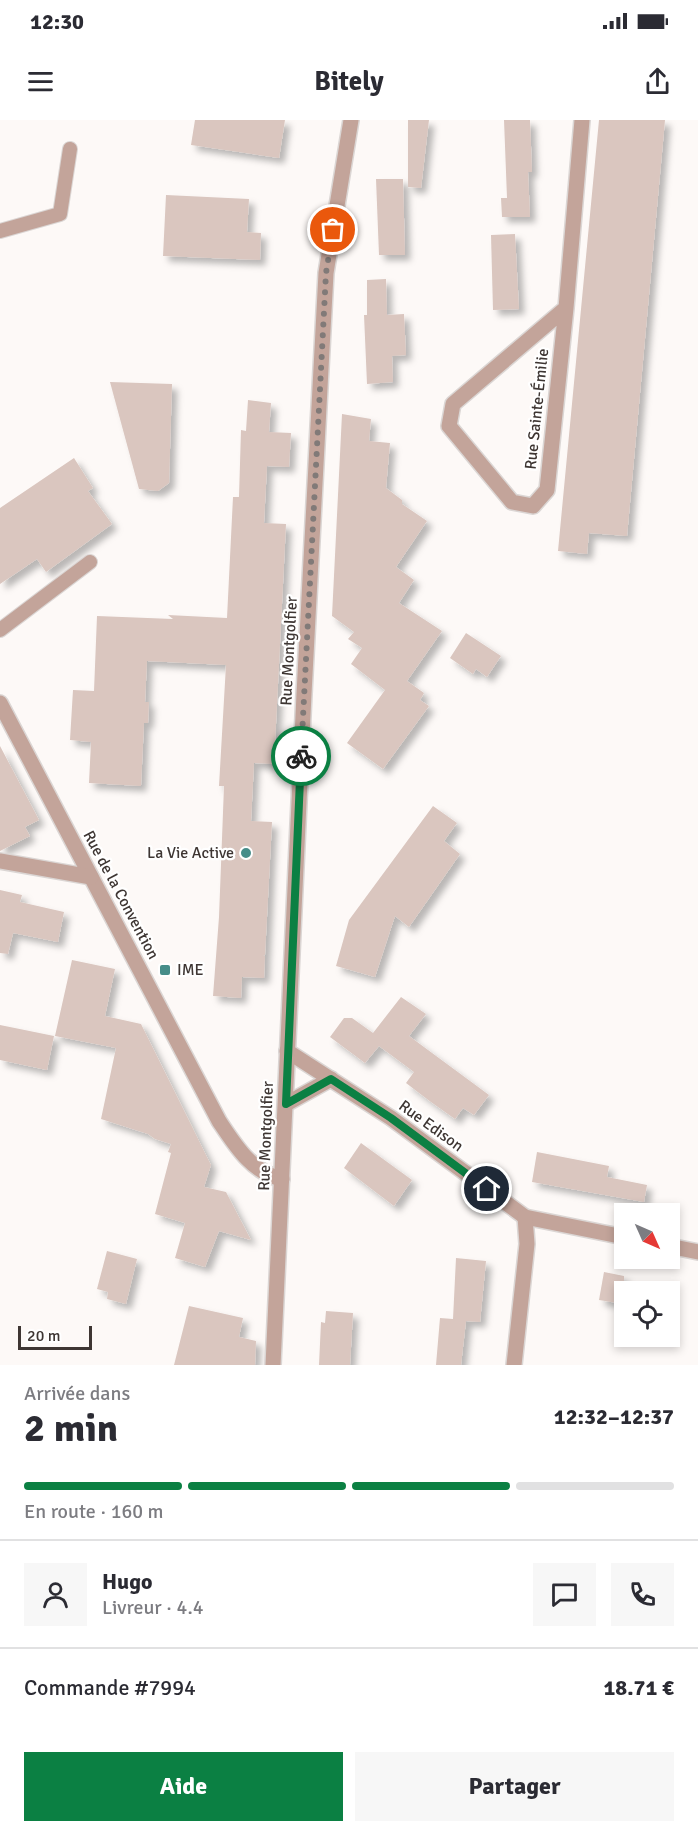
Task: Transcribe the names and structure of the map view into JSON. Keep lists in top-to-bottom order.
{
  "streets": {
    "street": [
      "Rue Sainte-Émilie",
      "Rue Montgolfier",
      "Rue de la Convention",
      "Rue Edison"
    ]
  },
  "crossings": [
    ["Rue Montgolfier", "Rue de la Convention"],
    ["Rue Montgolfier", "Rue Edison"]
  ],
  "places": {
    "other": ["La Vie Active"],
    "transit": ["IME"]
  },
  "scale_bar": "20 m",
  "north": "bottom right",
  "page": {
    "status": "12:30",
    "header": "Bitely",
    "scale": "20 m",
    "heading": ["2 min", "Arrivée dans", "12:32–12:37"],
    "panel": [
      "Hugo",
      "Livreur · 4.4",
      "Commande #7994",
      "18.71 €"
    ],
    "bar": "En route · 160 m",
    "buttons": ["Aide", "Partager"]
  }
}
